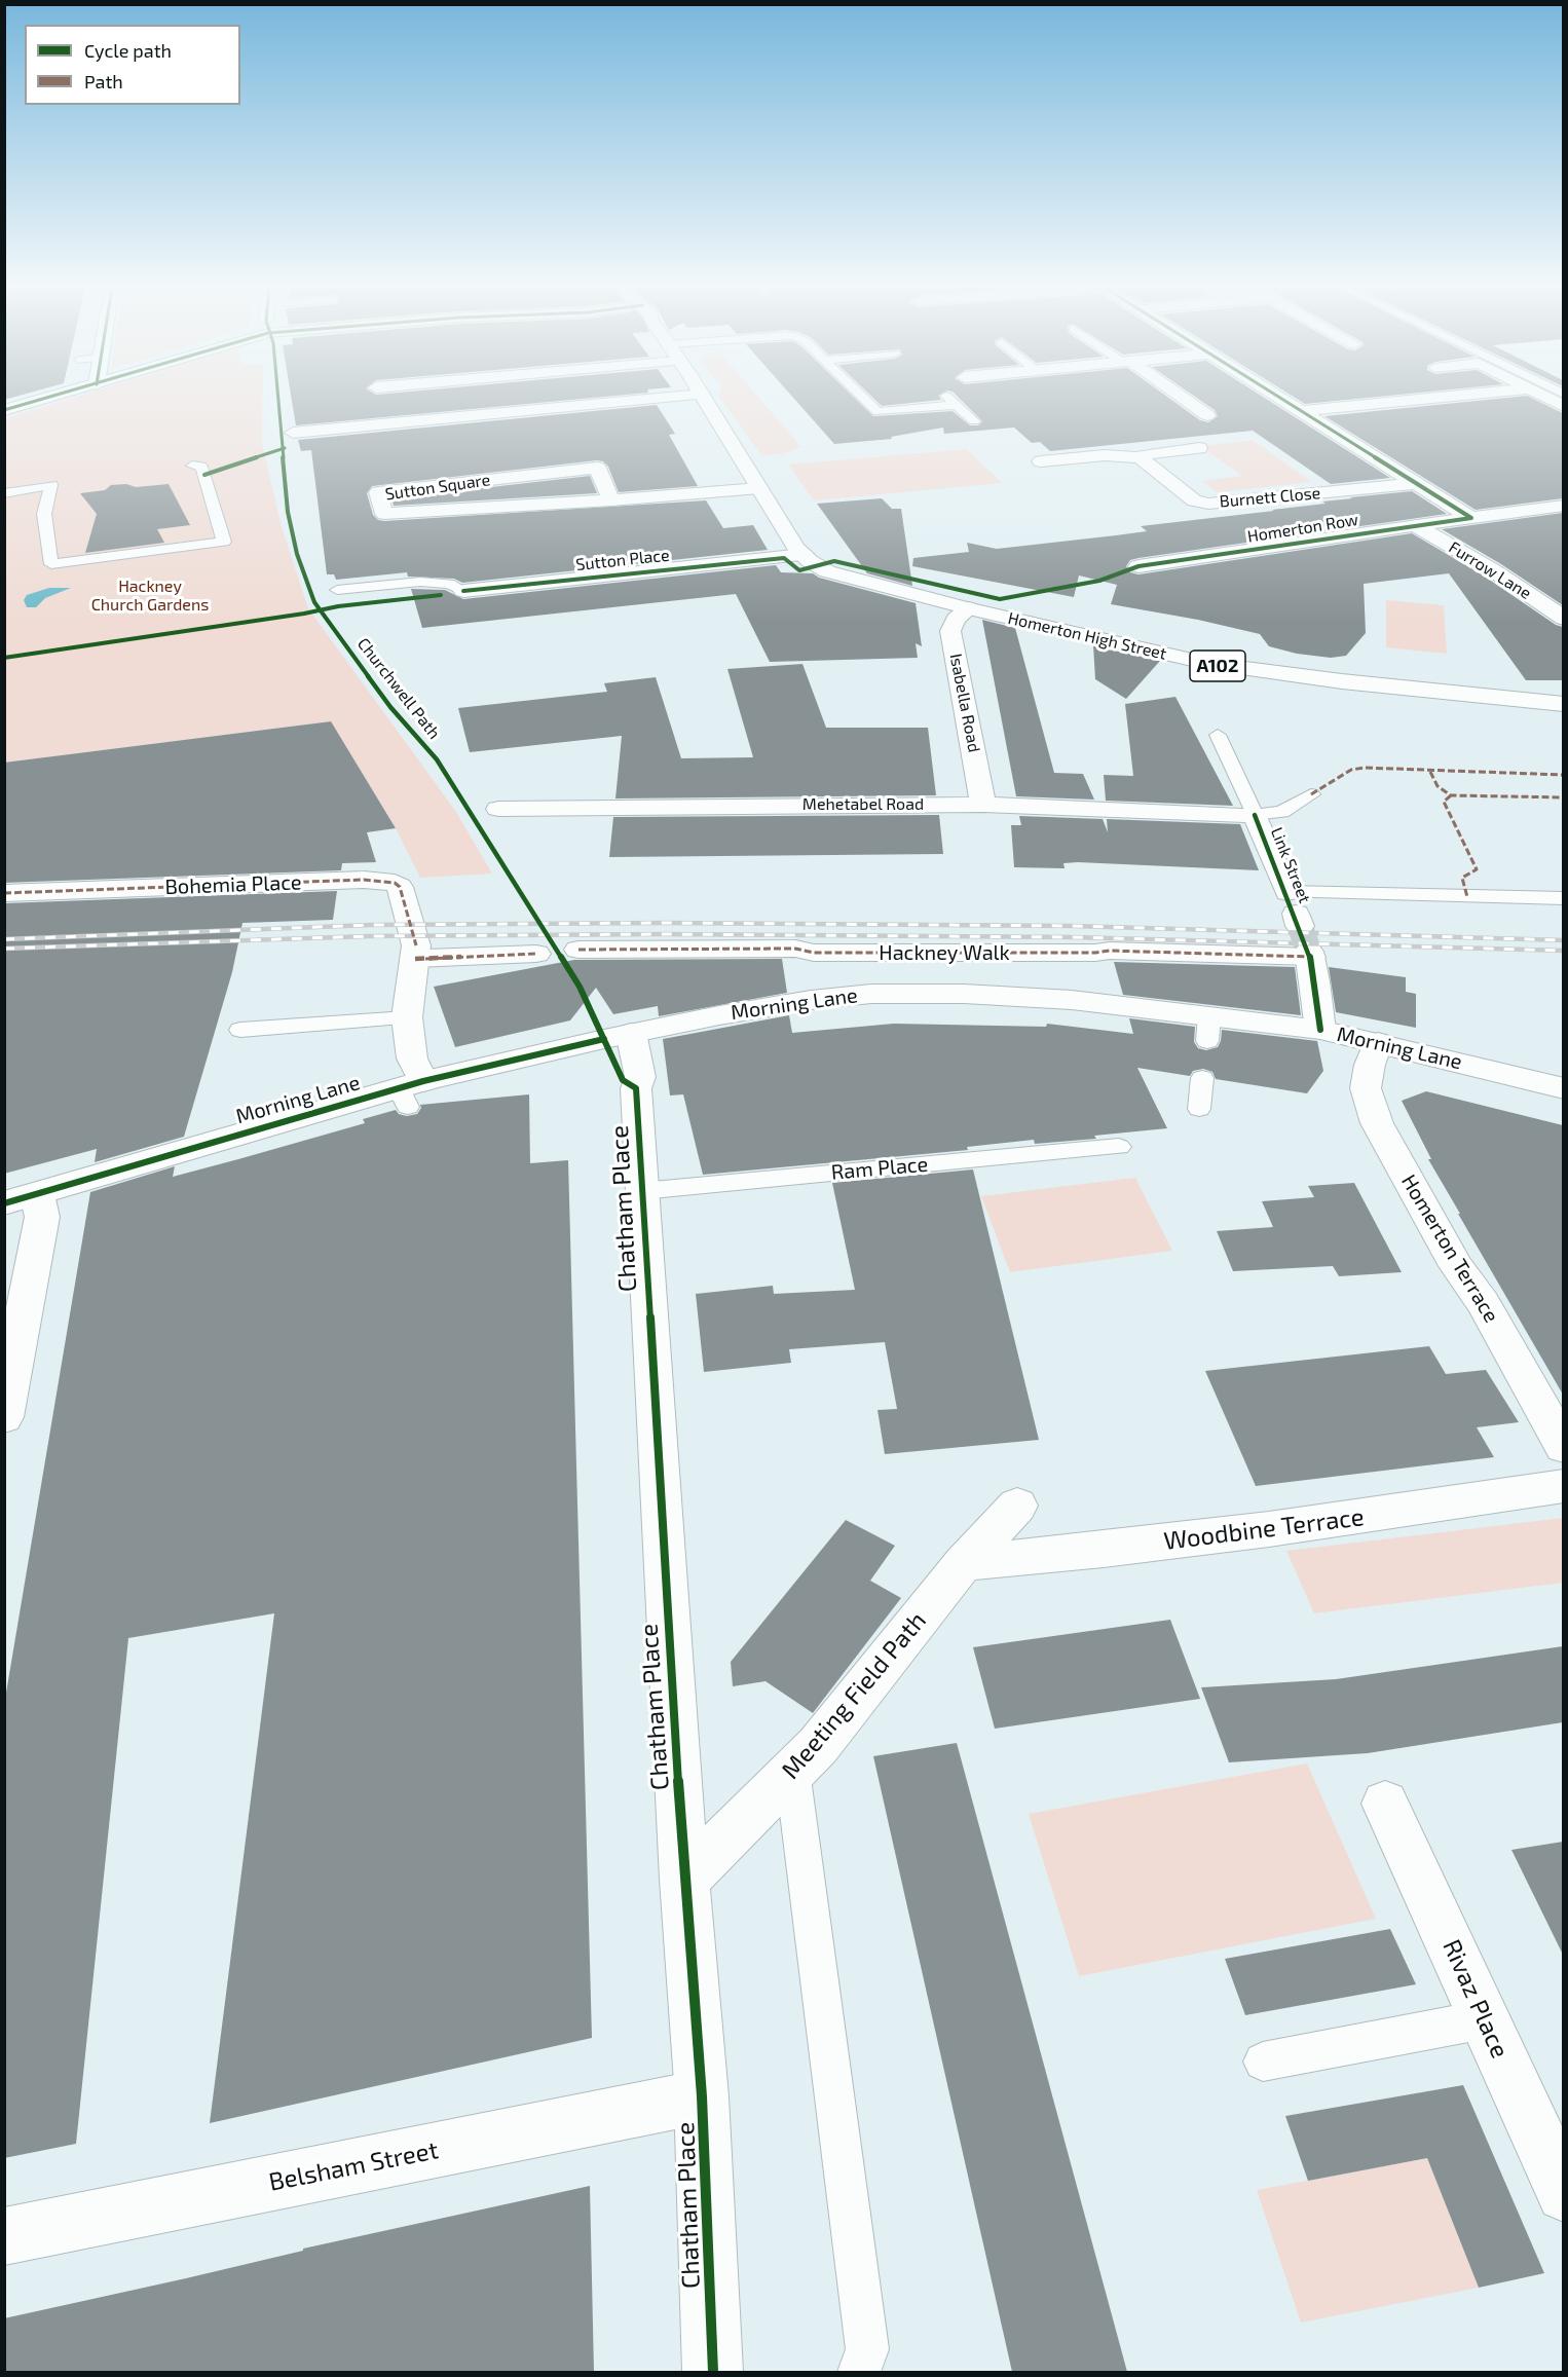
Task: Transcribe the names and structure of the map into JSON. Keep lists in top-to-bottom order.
{
  "streets": {
    "main road": [
      "Sutton Square",
      "Burnett Close",
      "Homerton Row",
      "Sutton Place",
      "Furrow Lane",
      "Homerton High Street",
      "A102",
      "Isabella Road",
      "Mehetabel Road",
      "Link Street",
      "Bohemia Place",
      "Hackney Walk",
      "Morning Lane",
      "Chatham Place",
      "Homerton Terrace",
      "Woodbine Terrace",
      "Meeting Field Path",
      "Rivaz Place",
      "Belsham Street"
    ],
    "lane": ["Ram Place"],
    "cycle path": ["Churchwell Path"]
  },
  "crossings": [
    ["Sutton Square", "A102"],
    ["Homerton Row", "Furrow Lane"],
    ["Sutton Place", "Homerton High Street"],
    ["Sutton Place", "A102"],
    ["Homerton High Street", "A102"],
    ["Homerton High Street", "Isabella Road"],
    ["Isabella Road", "Mehetabel Road"],
    ["Mehetabel Road", "Link Street"],
    ["Link Street", "Hackney Walk"],
    ["Link Street", "Morning Lane"],
    ["Morning Lane", "Chatham Place"],
    ["Morning Lane", "Homerton Terrace"],
    ["Ram Place", "Chatham Place"],
    ["Chatham Place", "Meeting Field Path"],
    ["Chatham Place", "Belsham Street"],
    ["Woodbine Terrace", "Meeting Field Path"]
  ],
  "parks": ["Hackney Church Gardens"],
  "legend": ["Cycle path", "Path"]
}
